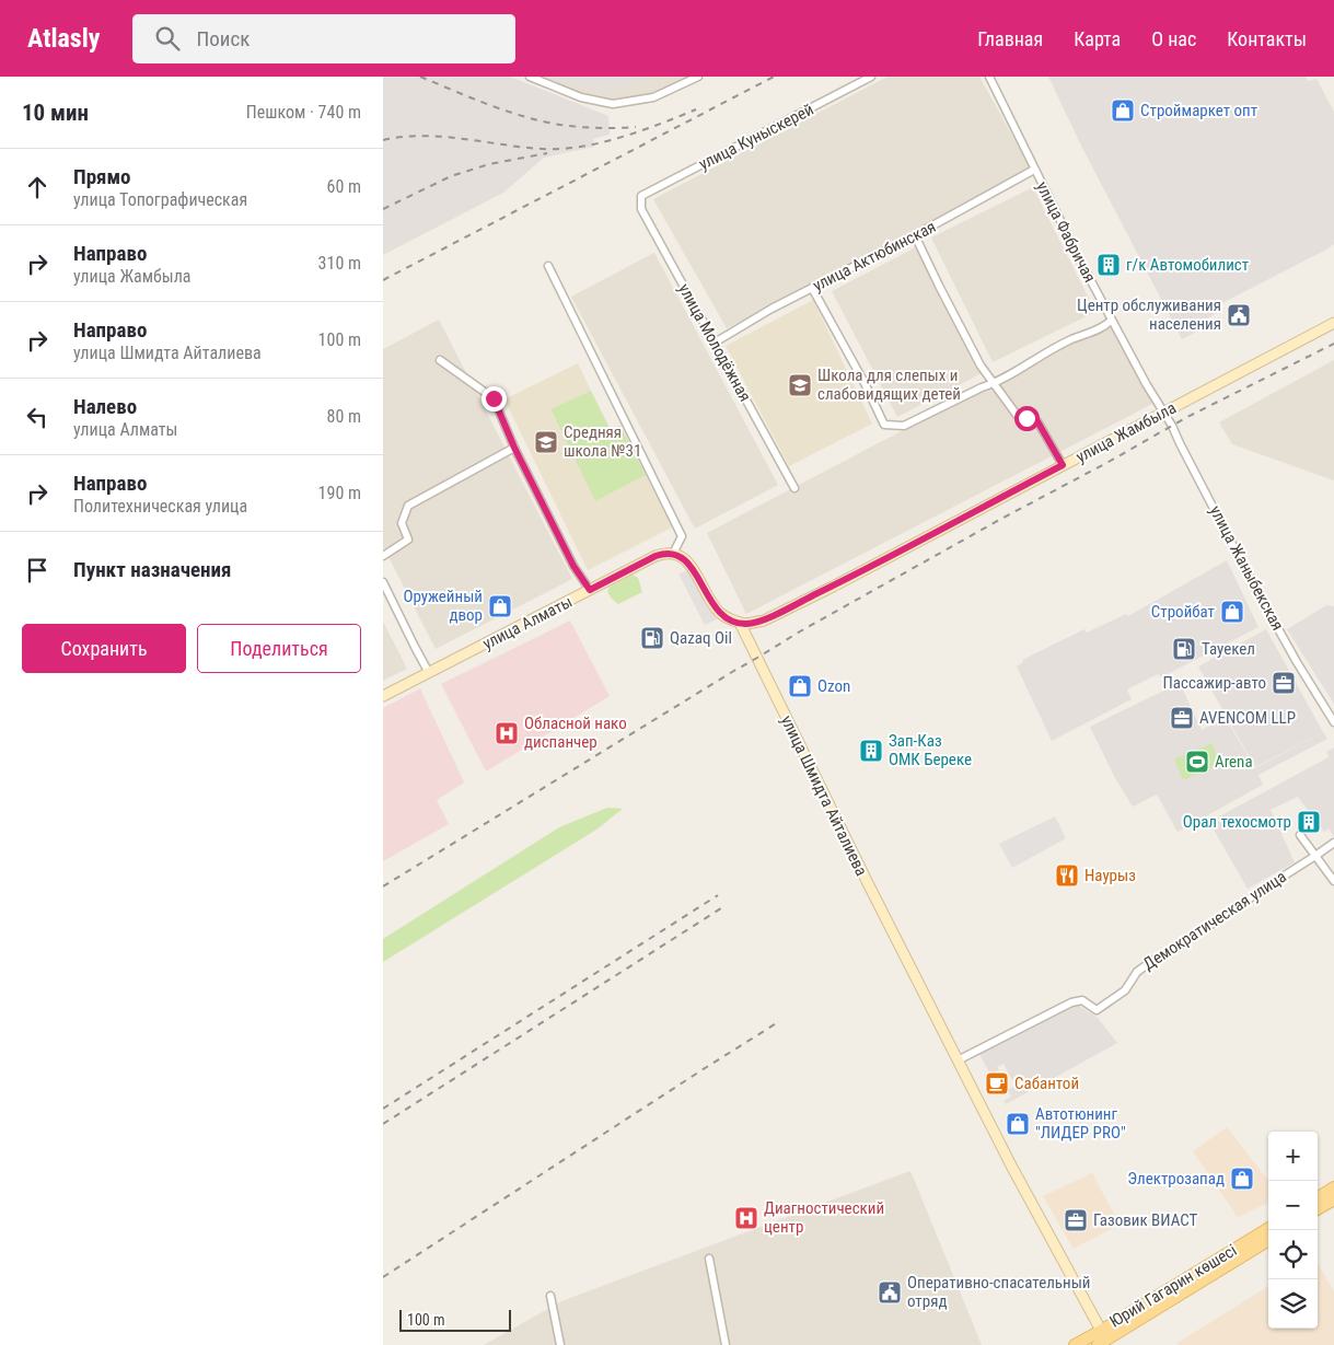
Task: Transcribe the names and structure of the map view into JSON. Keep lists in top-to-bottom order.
{
  "streets": {
    "main road": ["Юрий Гагарин көшесі"],
    "street": [
      "улица Куныскерей",
      "улица Фабричая",
      "улица Актюбинская",
      "улица Молодёжная",
      "улица Жамбыла",
      "улица Жаныбекская",
      "улица Алматы",
      "улица Шмидта Айталиева",
      "Демократическая улица"
    ]
  },
  "crossings": [
    ["улица Куныскерей", "улица Молодёжная"],
    ["улица Фабричая", "улица Актюбинская"],
    ["улица Фабричая", "улица Жамбыла"],
    ["улица Фабричая", "улица Жаныбекская"],
    ["улица Актюбинская", "улица Молодёжная"],
    ["улица Жамбыла", "улица Жаныбекская"],
    ["улица Жамбыла", "улица Шмидта Айталиева"],
    ["улица Шмидта Айталиева", "Демократическая улица"],
    ["улица Шмидта Айталиева", "Юрий Гагарин көшесі"]
  ],
  "places": {
    "shop": [
      "Строймаркет опт",
      "Оружейный двор",
      "Стройбат",
      "Ozon",
      "Автотюнинг \"ЛИДЕР PRO\"",
      "Электрозапад"
    ],
    "building": ["г/к Автомобилист", "Зап-Каз ОМК Береке", "Орал техосмотр"],
    "public building": ["Центр обслуживания наcеления", "Оперативно-спасательный отряд"],
    "school or university": ["Школа для слепых и слабовидящих детей", "Средняя школа №31"],
    "fuel station": ["Qazaq Oil", "Тауекел"],
    "office": ["Пассажир-авто", "AVENCOM LLP", "Газовик ВИАСТ"],
    "hospital": ["Обласной нако диспанчер", "Диагностический центр"],
    "sports": ["Arena"],
    "restaurant": ["Наурыз"],
    "cafe": ["Сабантой"]
  },
  "scale_bar": "100 m",
  "page": {
    "header": "Atlasly",
    "search": "Поиск",
    "nav": [
      "Главная",
      "Карта",
      "О нас",
      "Контакты"
    ],
    "heading": ["10 мин", "Пешком · 740 m"],
    "list": [
      ["Прямо", "улица Топографическая", "60 m"],
      ["Направо", "улица Жамбыла", "310 m"],
      ["Направо", "улица Шмидта Айталиева", "100 m"],
      ["Налево", "улица Алматы", "80 m"],
      ["Направо", "Политехническая улица", "190 m"],
      "Пункт назначения"
    ],
    "buttons": ["Сохранить", "Поделиться"],
    "map_buttons": ["+", "−"],
    "scale": "100 m"
  }
}
